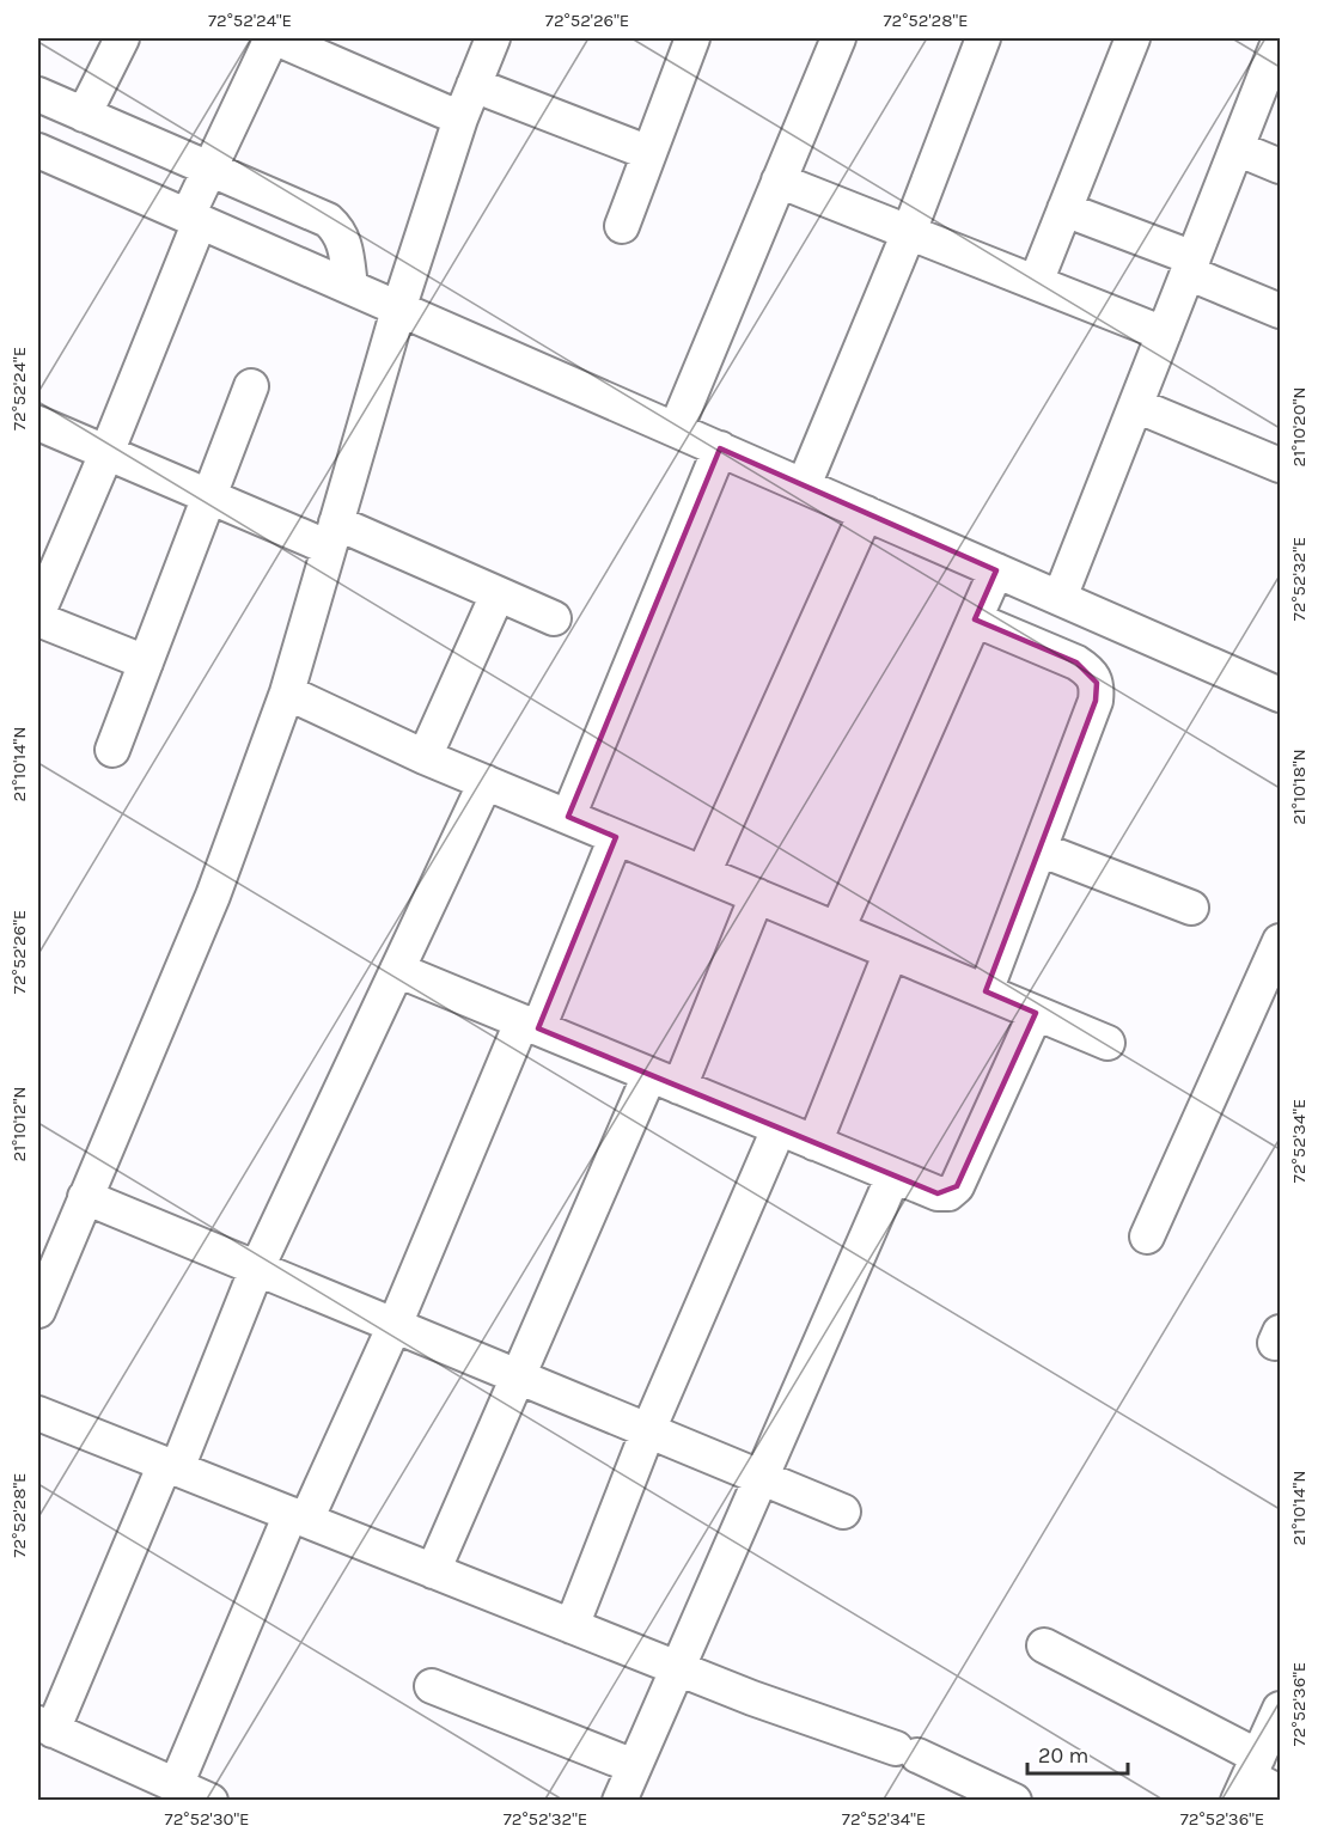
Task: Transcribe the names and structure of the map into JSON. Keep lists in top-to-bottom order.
{
  "scale_bar": "20 m",
  "coordinates": [
    "72°52'24\"E",
    "72°52'26\"E",
    "72°52'28\"E",
    "21°10'20\"N",
    "72°52'32\"E",
    "21°10'14\"N",
    "21°10'18\"N",
    "21°10'12\"N",
    "72°52'34\"E",
    "72°52'36\"E",
    "72°52'30\"E"
  ]
}
